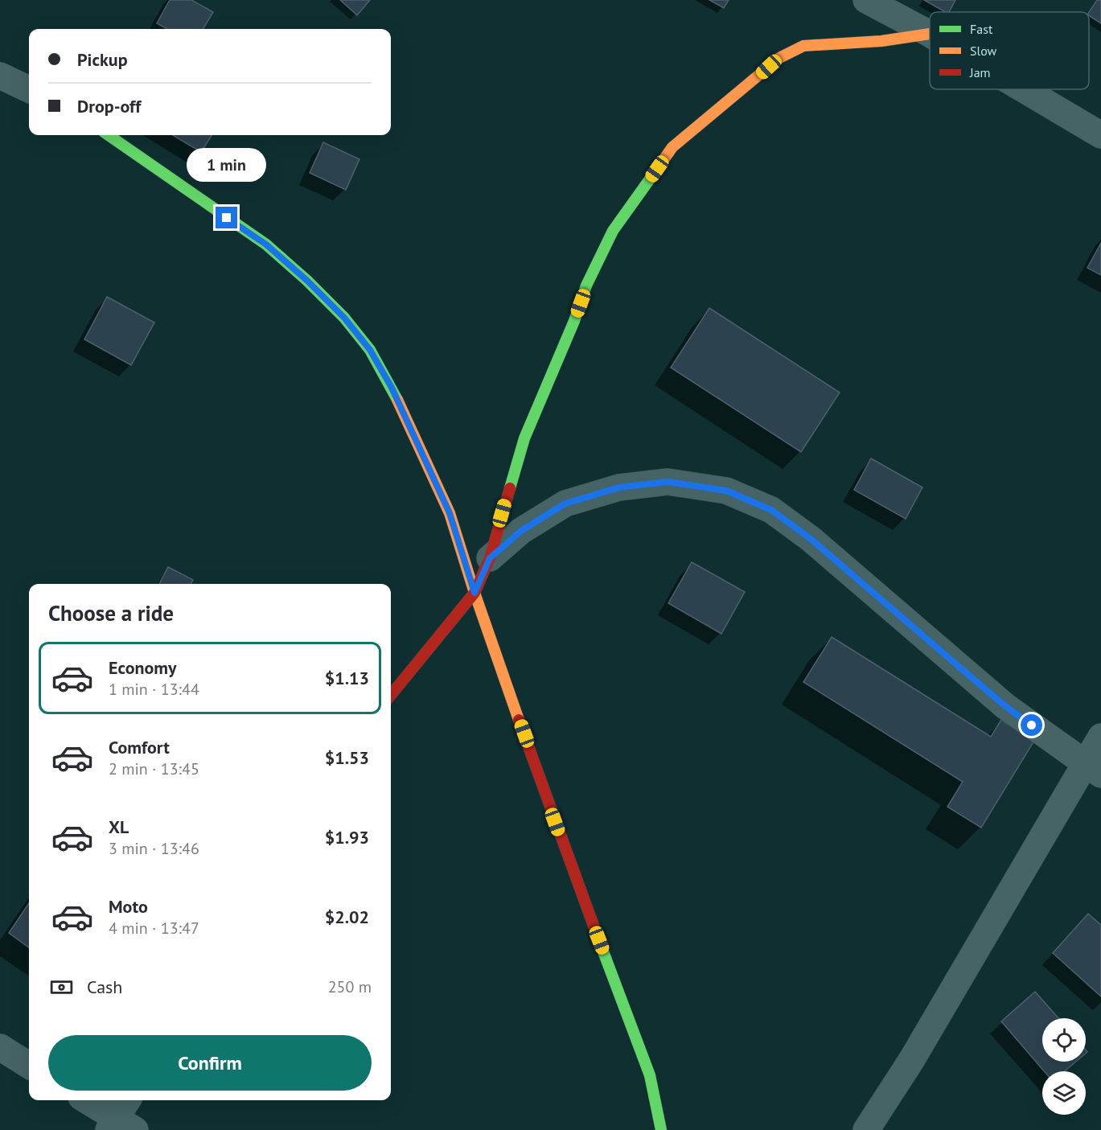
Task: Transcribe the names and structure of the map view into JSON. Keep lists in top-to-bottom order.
{
  "legend": ["Fast", "Slow", "Jam"],
  "page": {
    "banner": ["Pickup", "Drop-off"],
    "bubble": "1 min",
    "heading": "Choose a ride",
    "list": [
      {
        "name": "Economy",
        "note": "1 min · 13:44",
        "value": "$1.13"
      },
      {
        "name": "Comfort",
        "note": "2 min · 13:45",
        "value": "$1.53"
      },
      {
        "name": "XL",
        "note": "3 min · 13:46",
        "value": "$1.93"
      },
      {
        "name": "Moto",
        "note": "4 min · 13:47",
        "value": "$2.02"
      }
    ],
    "pay": ["Cash", "250 m"],
    "buttons": "Confirm"
  }
}
